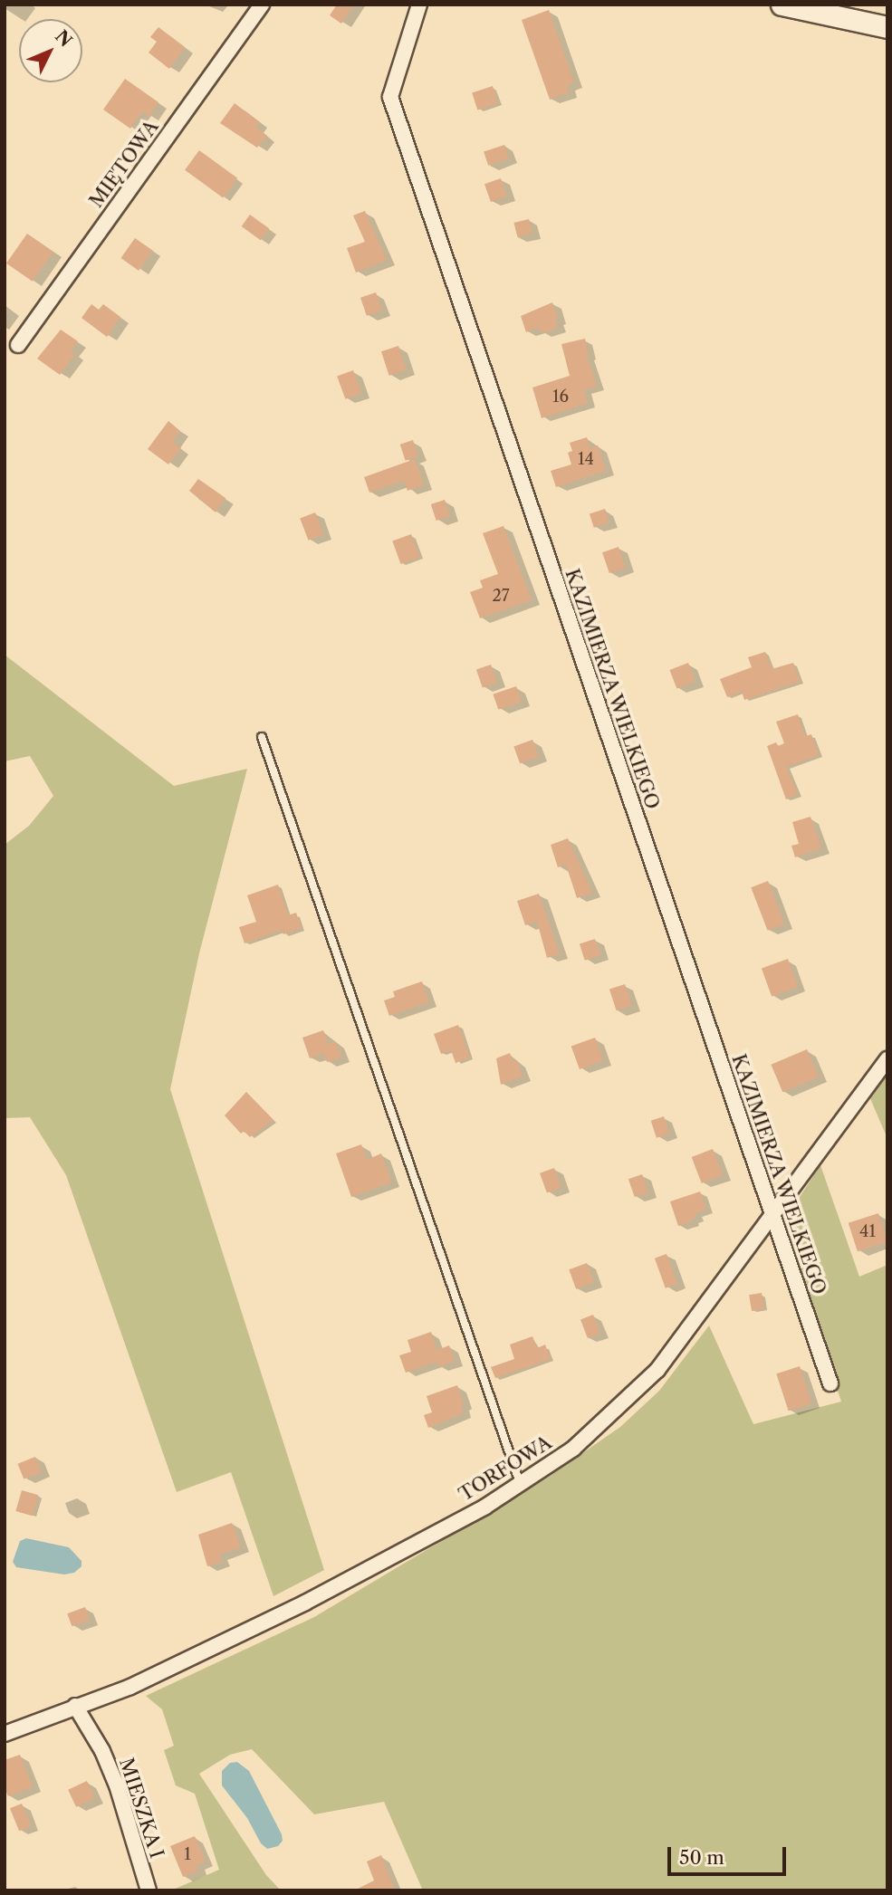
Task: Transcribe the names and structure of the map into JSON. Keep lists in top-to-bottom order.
{
  "streets": {
    "street": [
      "MIĘTOWA",
      "KAZIMIERZA WIELKIEGO",
      "TORFOWA",
      "MIESZKA I"
    ]
  },
  "crossings": [
    ["KAZIMIERZA WIELKIEGO", "TORFOWA"],
    ["TORFOWA", "MIESZKA I"]
  ],
  "house_numbers": [
    "16",
    "14",
    "27",
    "41",
    "1"
  ],
  "scale_bar": "50 m",
  "north": "top right"
}
